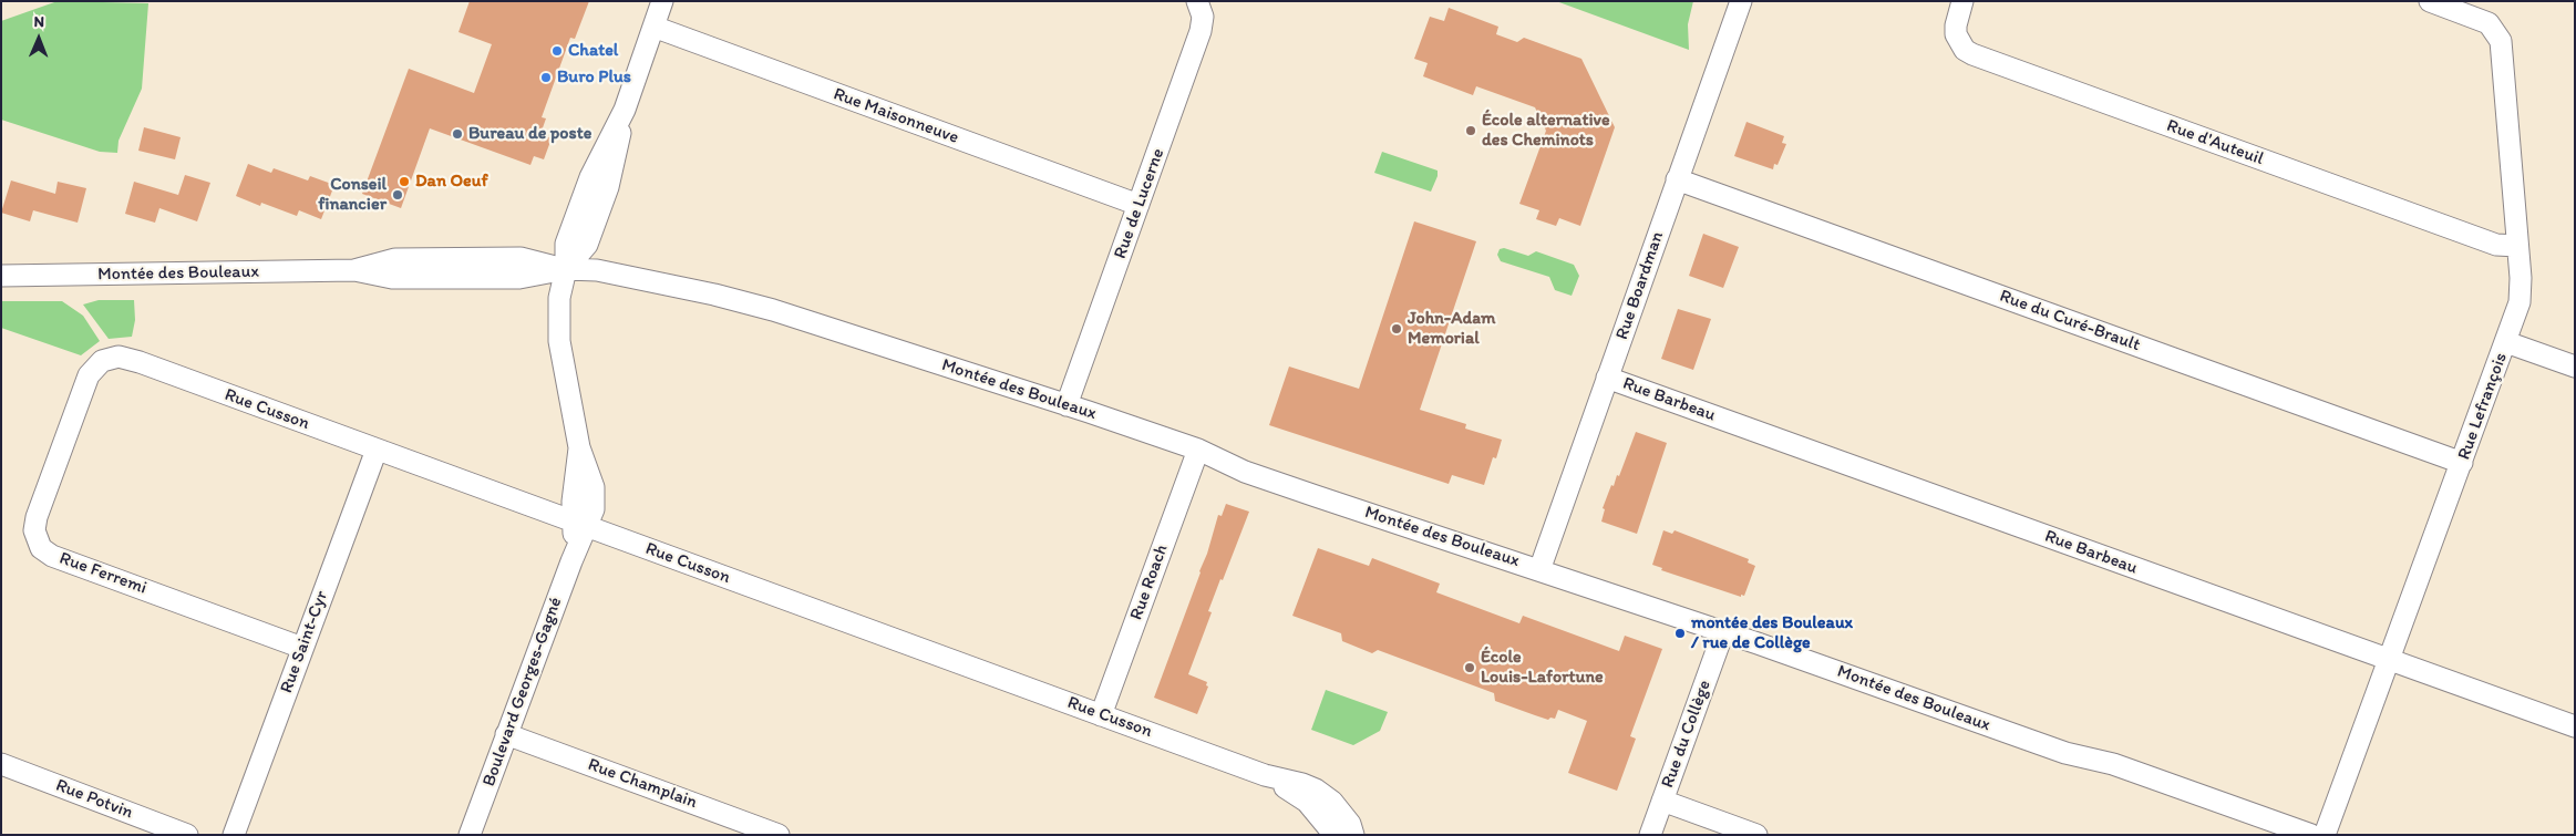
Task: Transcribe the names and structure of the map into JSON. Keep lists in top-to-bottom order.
{
  "streets": {
    "street": [
      "Rue Maisonneuve",
      "Rue d'Auteuil",
      "Rue de Lucerne",
      "Montée des Bouleaux",
      "Rue Boardman",
      "Rue du Curé-Brault",
      "Rue Barbeau",
      "Rue Lefrançois",
      "Rue Cusson",
      "Rue Ferremi",
      "Rue Roach",
      "Rue Saint-Cyr",
      "Boulevard Georges-Gagné",
      "Rue du Collège",
      "Rue Champlain",
      "Rue Potvin"
    ]
  },
  "crossings": [
    ["Rue Maisonneuve", "Rue de Lucerne"],
    ["Rue Maisonneuve", "Boulevard Georges-Gagné"],
    ["Rue d'Auteuil", "Rue Lefrançois"],
    ["Rue de Lucerne", "Montée des Bouleaux"],
    ["Montée des Bouleaux", "Rue Boardman"],
    ["Montée des Bouleaux", "Rue Roach"],
    ["Montée des Bouleaux", "Boulevard Georges-Gagné"],
    ["Montée des Bouleaux", "Rue du Collège"],
    ["Rue Boardman", "Rue du Curé-Brault"],
    ["Rue Boardman", "Rue Barbeau"],
    ["Rue du Curé-Brault", "Rue Lefrançois"],
    ["Rue Barbeau", "Rue Lefrançois"],
    ["Rue Cusson", "Rue Ferremi"],
    ["Rue Cusson", "Rue Roach"],
    ["Rue Cusson", "Rue Saint-Cyr"],
    ["Rue Cusson", "Boulevard Georges-Gagné"],
    ["Rue Ferremi", "Rue Saint-Cyr"],
    ["Boulevard Georges-Gagné", "Rue Champlain"]
  ],
  "places": [
    "Chatel",
    "Buro Plus",
    "École alternative des Cheminots",
    "Bureau de poste",
    "Dan Oeuf",
    "Conseil financier",
    "John-Adam Memorial",
    "montée des Bouleaux / rue de Collège",
    "École Louis-Lafortune"
  ],
  "north": "top"
}
